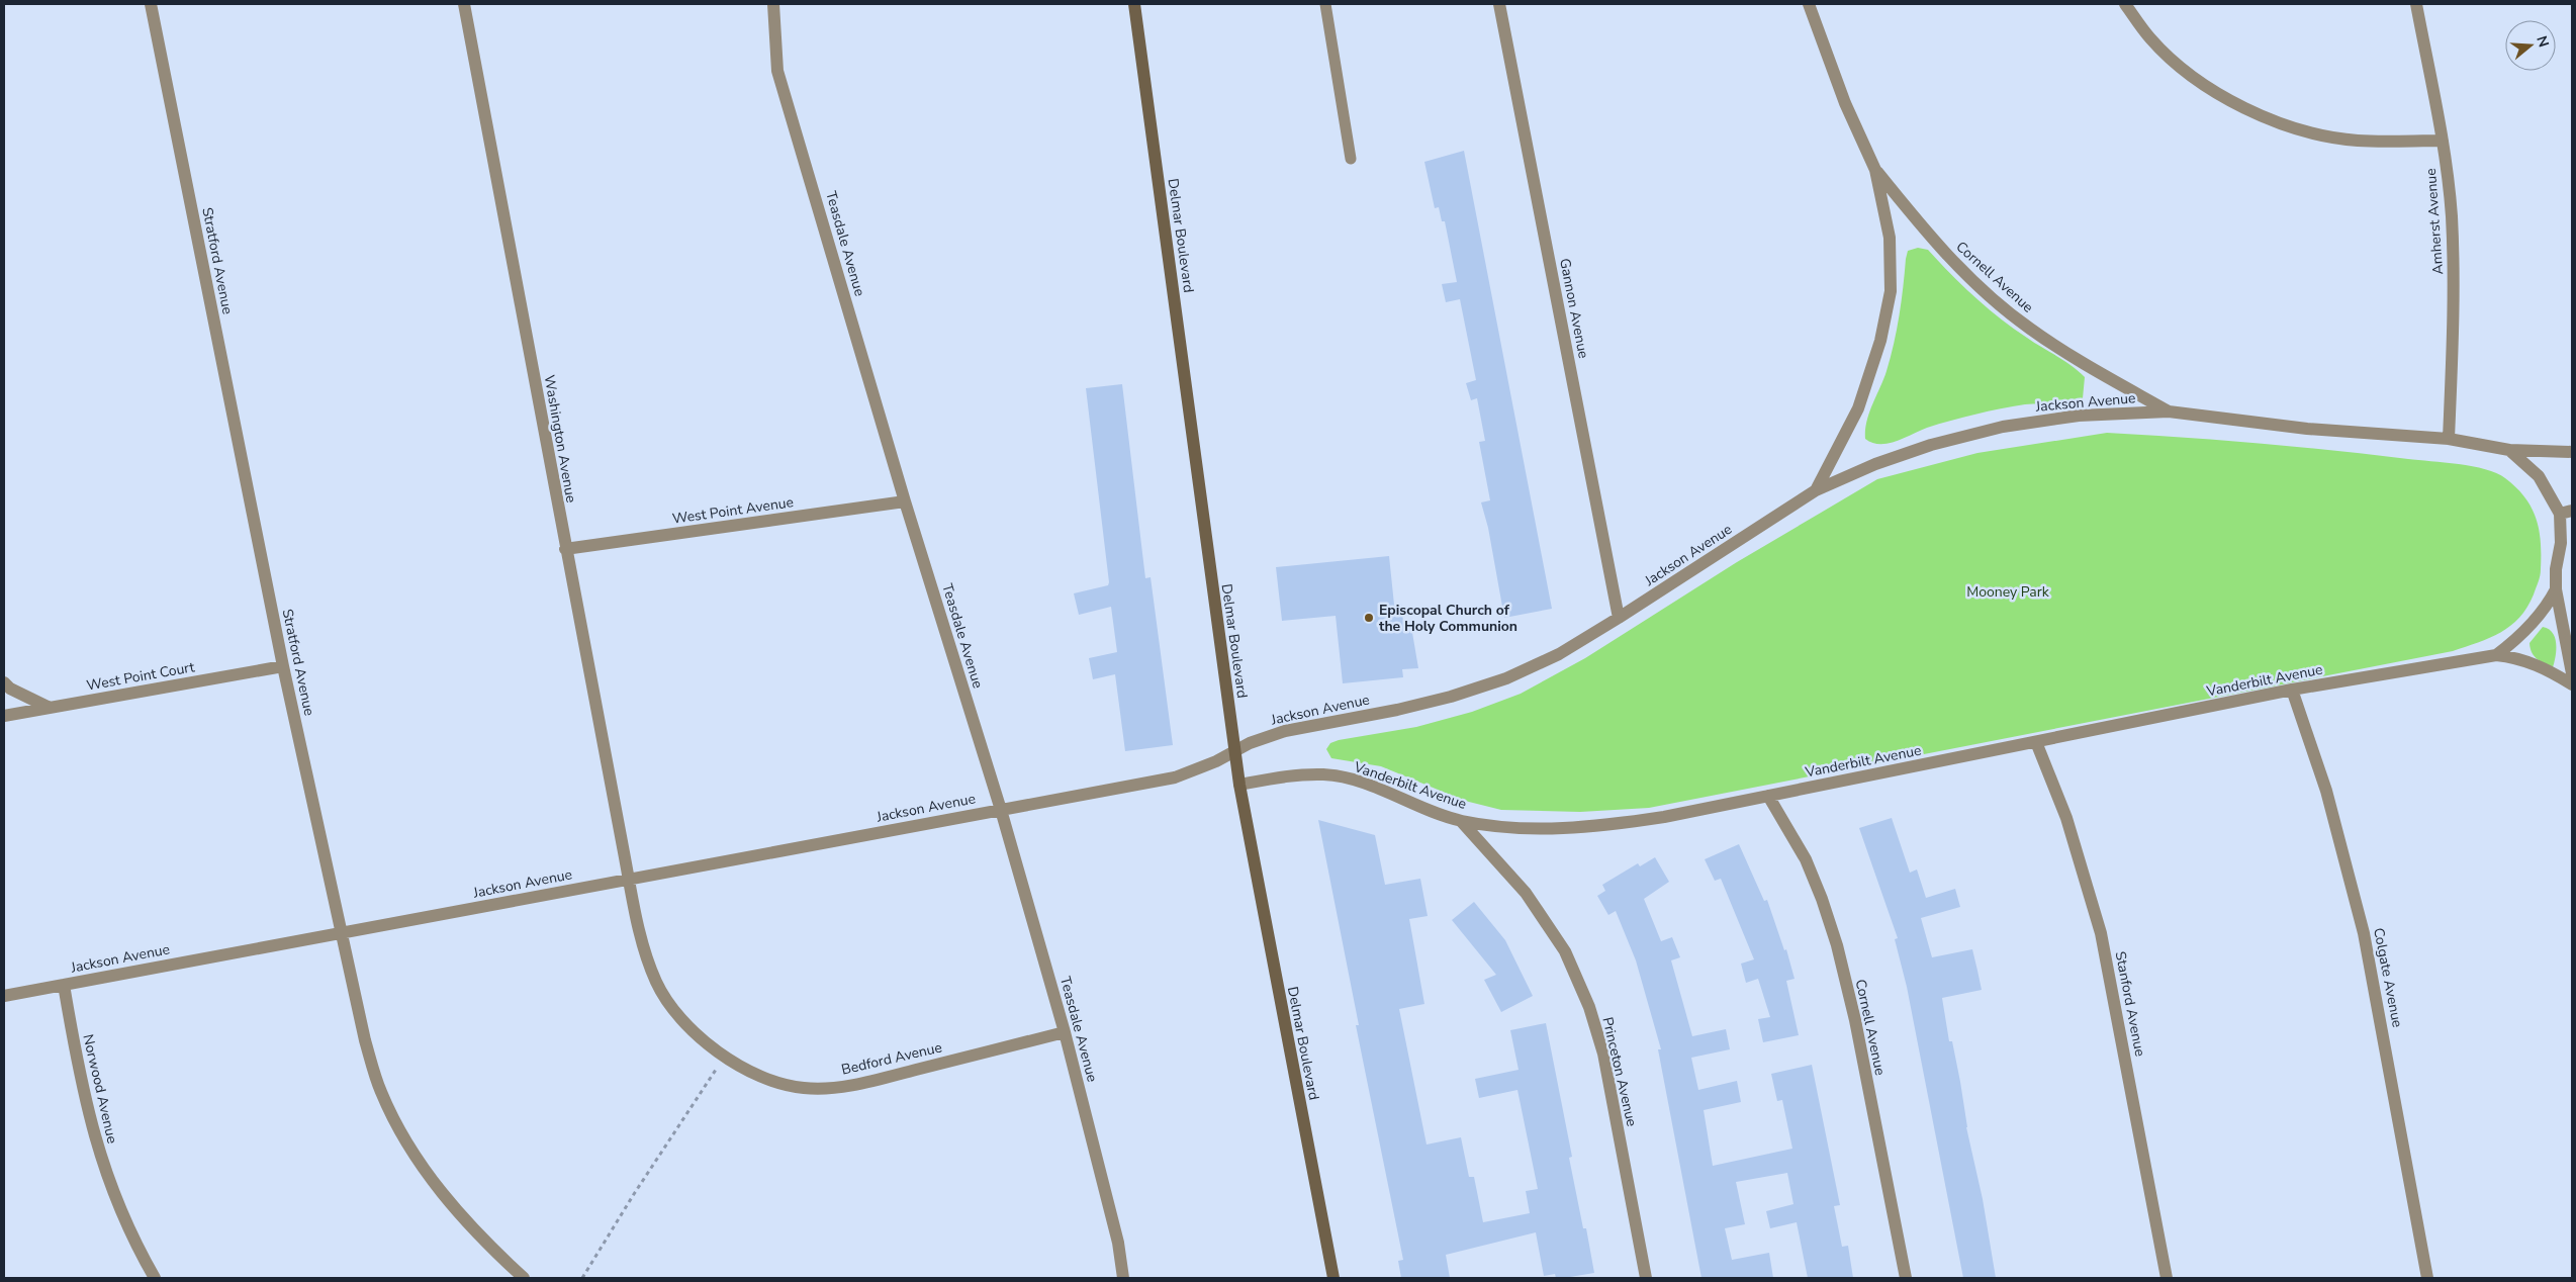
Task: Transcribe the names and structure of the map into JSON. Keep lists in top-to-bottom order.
{
  "streets": {
    "main road": ["Delmar Boulevard"],
    "street": [
      "Amherst Avenue",
      "Teasdale Avenue",
      "Stratford Avenue",
      "Cornell Avenue",
      "Gannon Avenue",
      "Jackson Avenue",
      "Washington Avenue",
      "West Point Avenue",
      "West Point Court",
      "Vanderbilt Avenue",
      "Colgate Avenue",
      "Stanford Avenue",
      "Bedford Avenue",
      "Princeton Avenue",
      "Norwood Avenue"
    ]
  },
  "crossings": [
    ["Amherst Avenue", "Jackson Avenue"],
    ["Delmar Boulevard", "Jackson Avenue"],
    ["Delmar Boulevard", "Vanderbilt Avenue"],
    ["Teasdale Avenue", "Jackson Avenue"],
    ["Teasdale Avenue", "West Point Avenue"],
    ["Teasdale Avenue", "Bedford Avenue"],
    ["Stratford Avenue", "Jackson Avenue"],
    ["Stratford Avenue", "West Point Court"],
    ["Cornell Avenue", "Jackson Avenue"],
    ["Cornell Avenue", "Vanderbilt Avenue"],
    ["Gannon Avenue", "Jackson Avenue"],
    ["Jackson Avenue", "Washington Avenue"],
    ["Jackson Avenue", "Bedford Avenue"],
    ["Jackson Avenue", "Norwood Avenue"],
    ["Washington Avenue", "West Point Avenue"],
    ["Washington Avenue", "Bedford Avenue"],
    ["Vanderbilt Avenue", "Colgate Avenue"],
    ["Vanderbilt Avenue", "Stanford Avenue"],
    ["Vanderbilt Avenue", "Princeton Avenue"]
  ],
  "parks": ["Mooney Park"],
  "places": ["Episcopal Church of the Holy Communion"],
  "north": "right"
}
